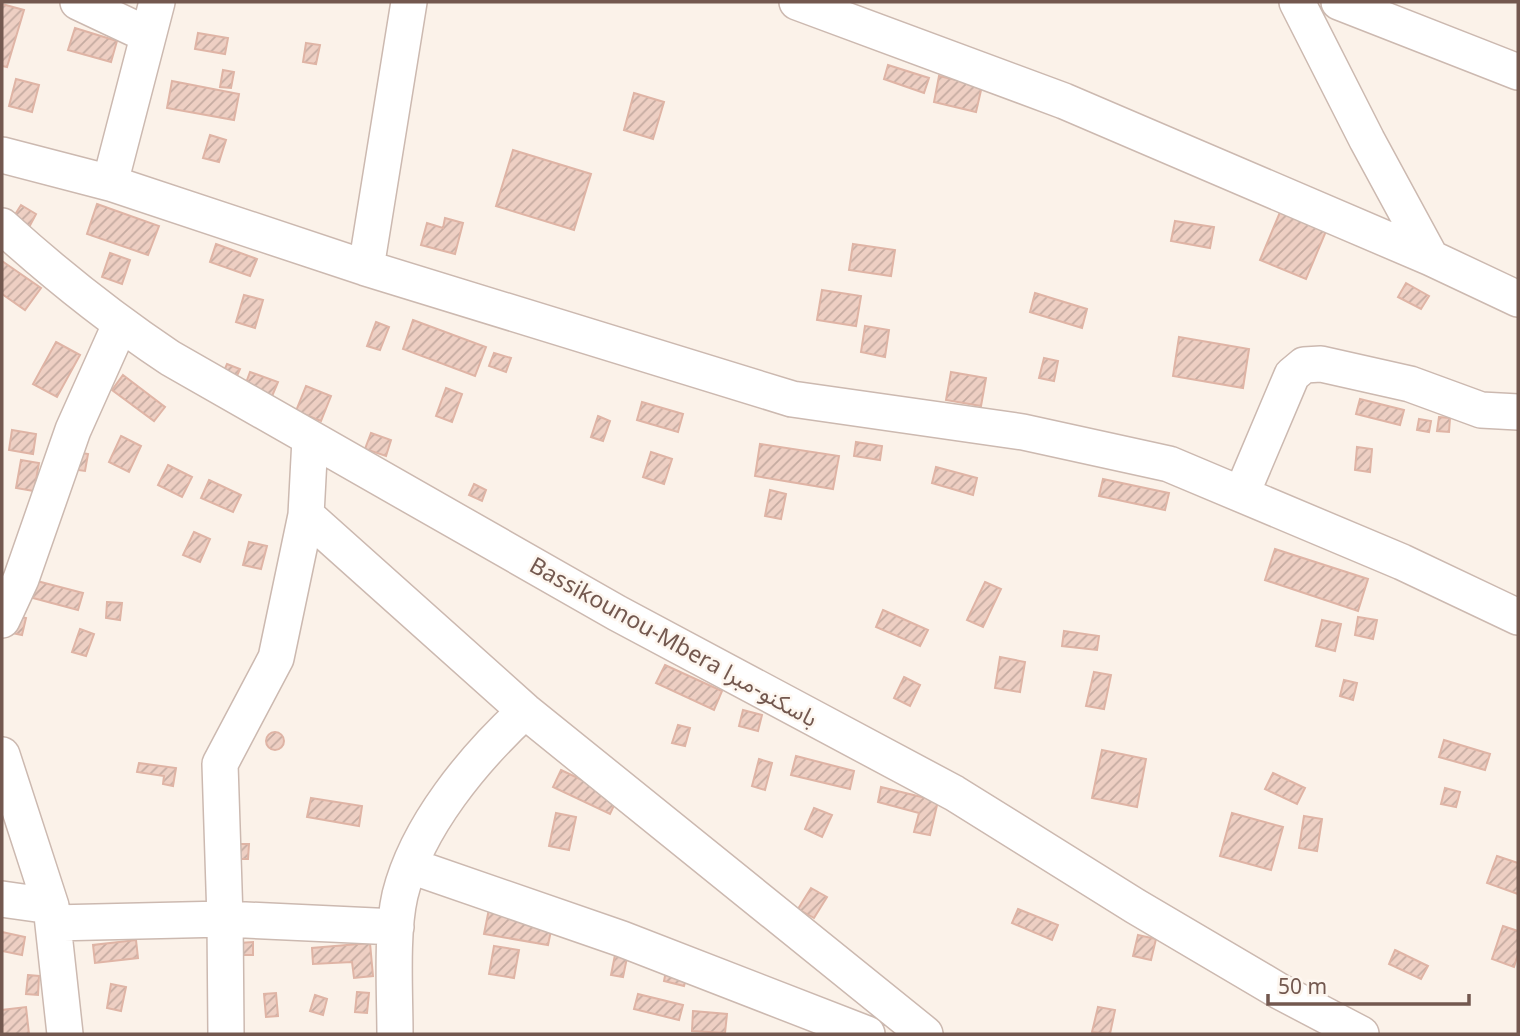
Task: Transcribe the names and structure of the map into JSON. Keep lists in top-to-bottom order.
{
  "streets": {
    "street": ["Bassikounou-Mbera باسكنو-مبرا"]
  },
  "scale_bar": "50 m"
}
